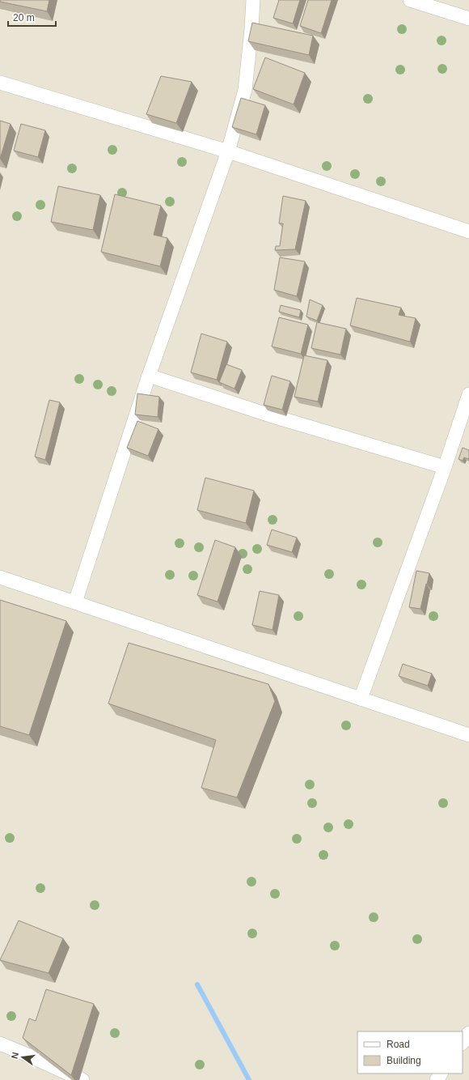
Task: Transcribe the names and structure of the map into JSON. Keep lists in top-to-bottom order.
{
  "legend": ["Road", "Building"],
  "scale_bar": "20 m",
  "north": "left"
}
